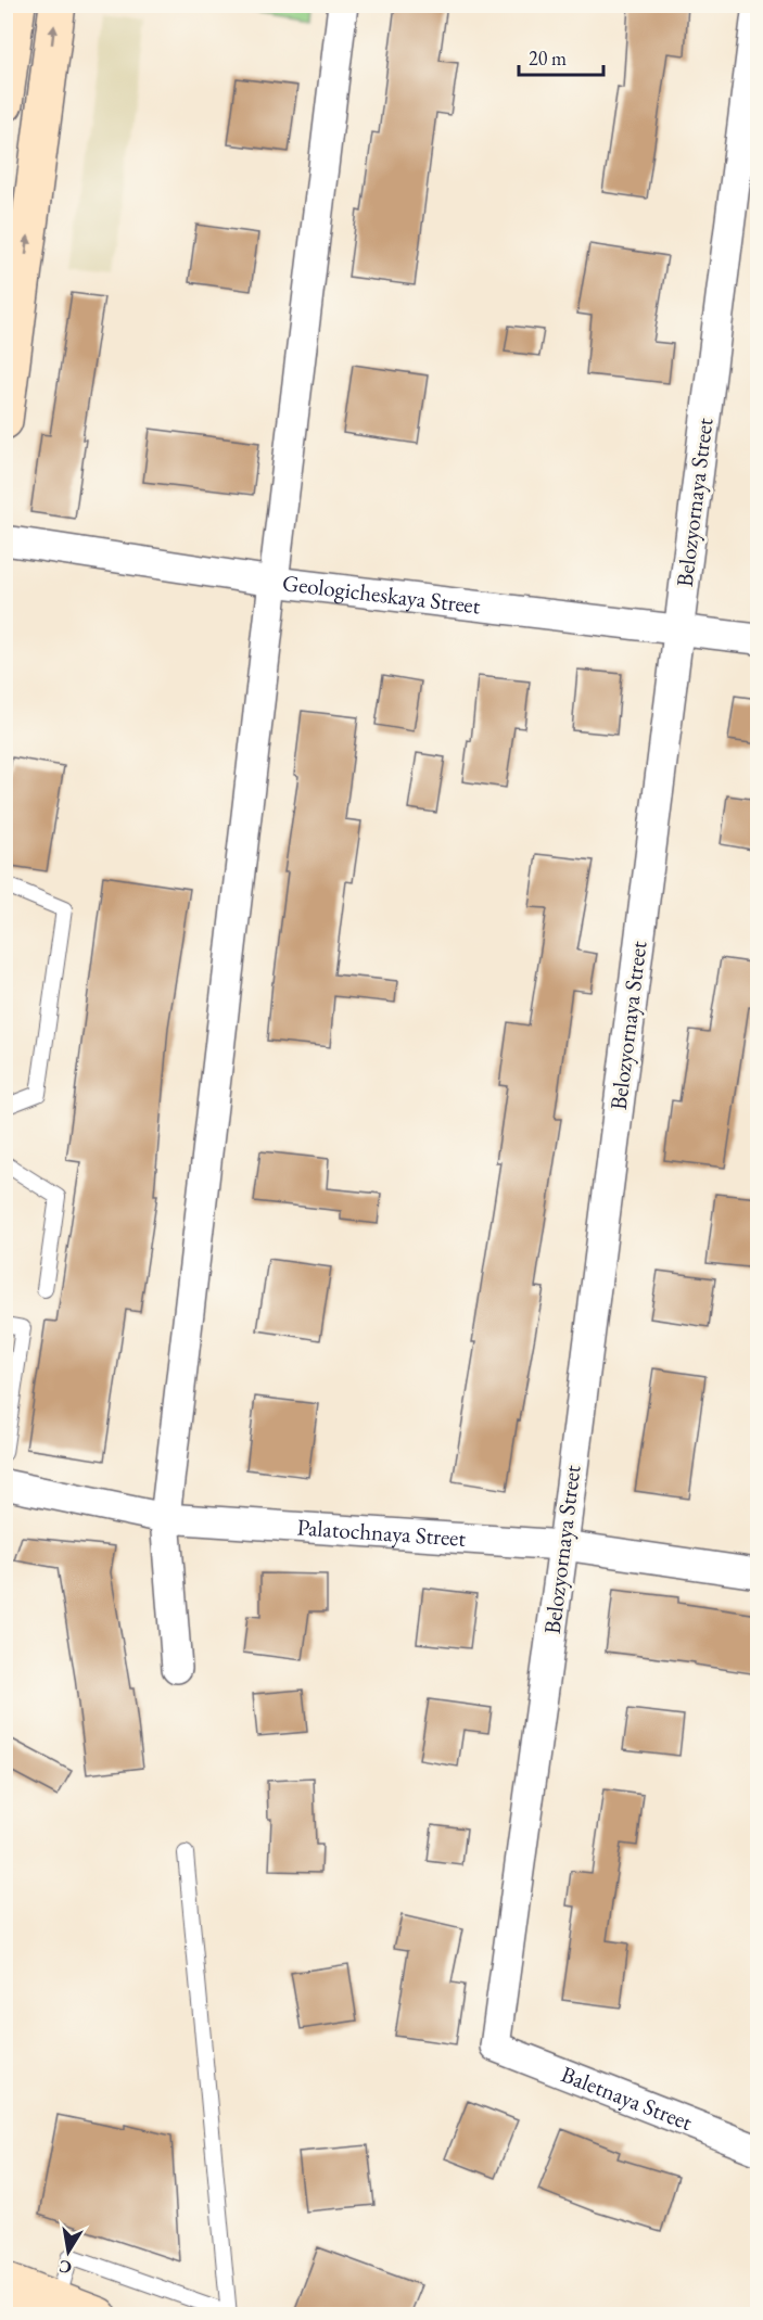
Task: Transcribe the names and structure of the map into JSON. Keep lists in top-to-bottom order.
{
  "streets": {
    "street": [
      "Belozyornaya Street",
      "Geologicheskaya Street",
      "Palatochnaya Street",
      "Baletnaya Street"
    ]
  },
  "crossings": [
    ["Belozyornaya Street", "Geologicheskaya Street"],
    ["Belozyornaya Street", "Palatochnaya Street"],
    ["Belozyornaya Street", "Baletnaya Street"]
  ],
  "scale_bar": "20 m",
  "north": "bottom"
}
